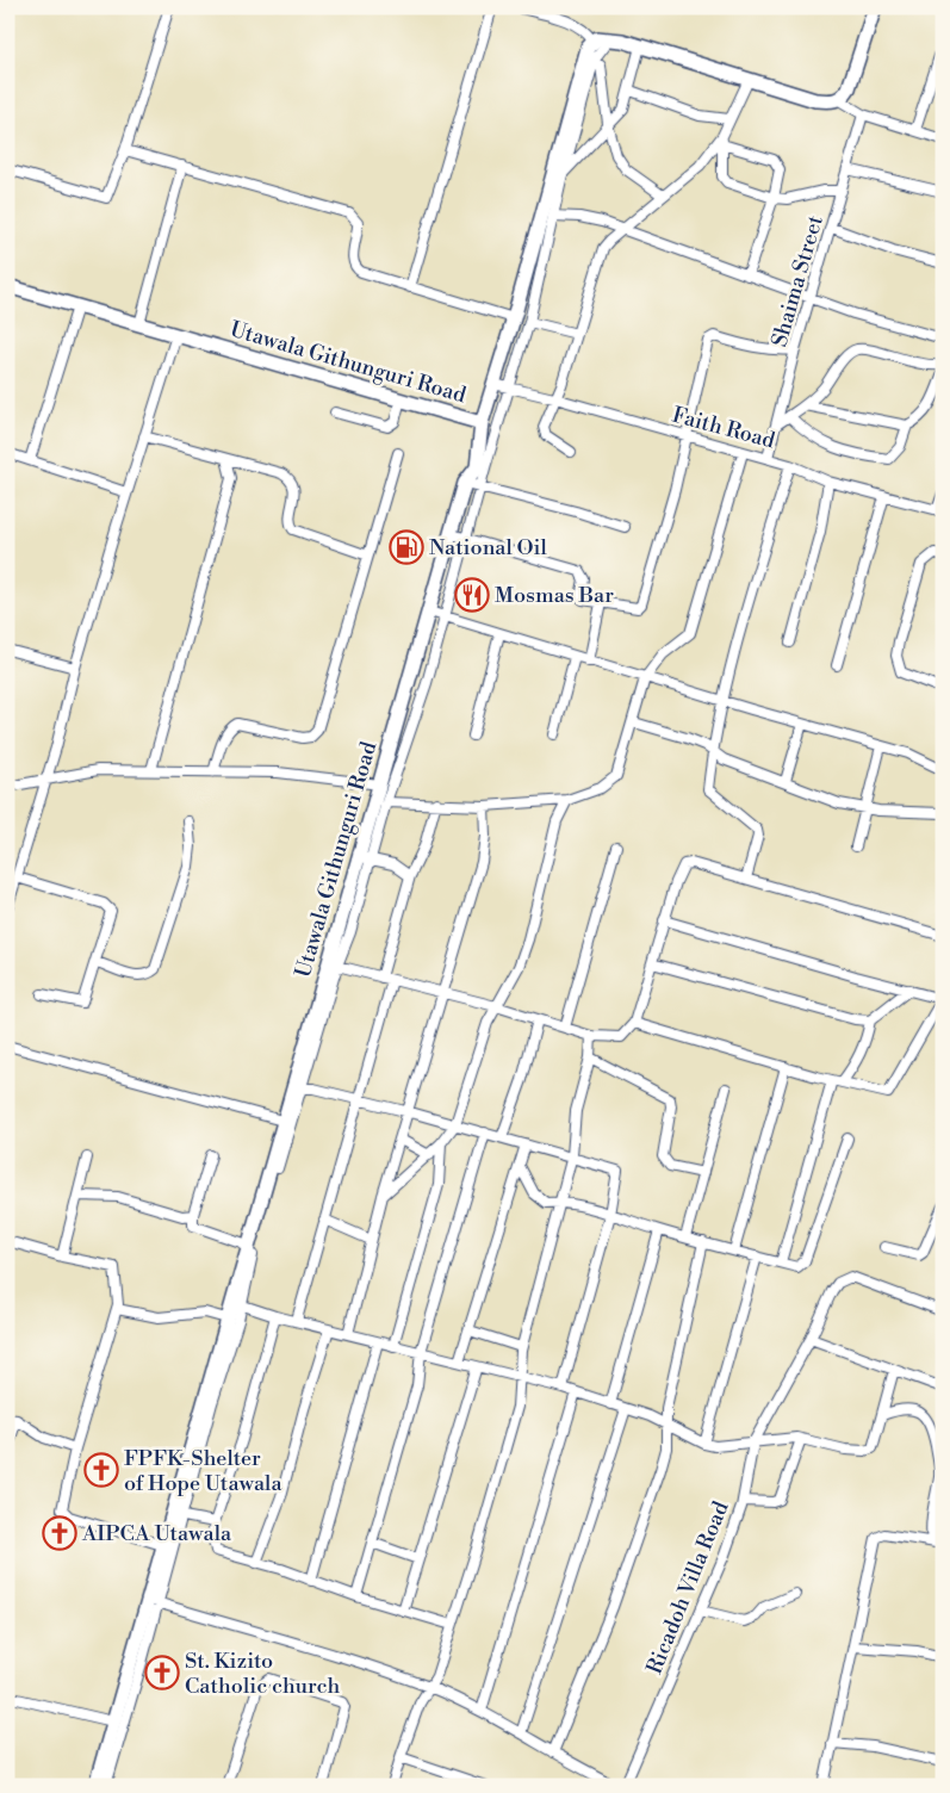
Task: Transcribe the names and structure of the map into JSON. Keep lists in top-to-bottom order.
{
  "streets": {
    "street": [
      "Shaima Street",
      "Utawala Githunguri Road",
      "Faith Road",
      "Ricadoh Villa Road"
    ]
  },
  "crossings": [
    ["Shaima Street", "Faith Road"]
  ],
  "places": {
    "fuel station": ["National Oil"],
    "restaurant": ["Mosmas Bar"],
    "church": ["FPFK-Shelter of Hope Utawala", "AIPCA Utawala", "St. Kizito Catholic church"]
  }
}
